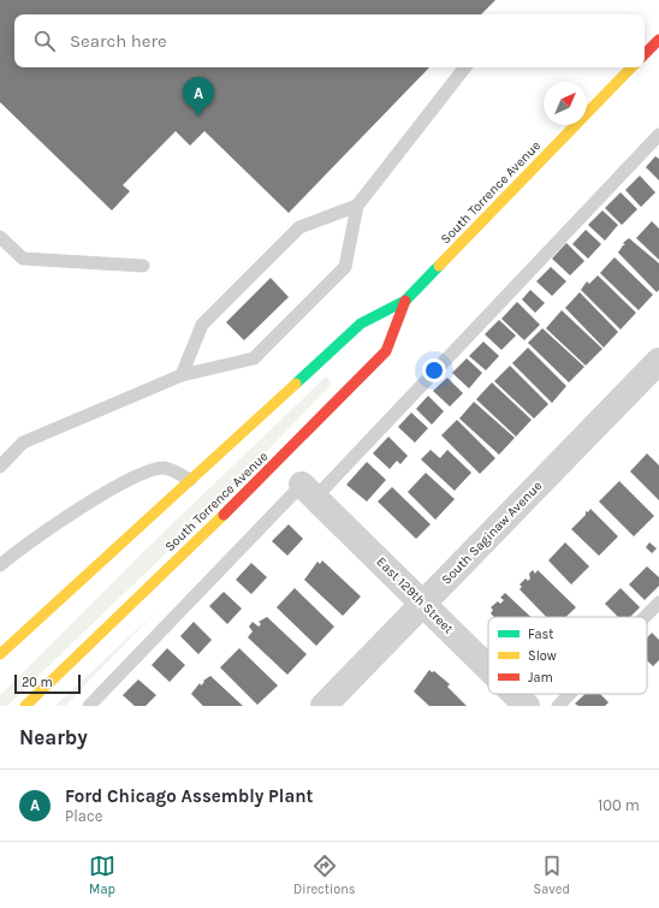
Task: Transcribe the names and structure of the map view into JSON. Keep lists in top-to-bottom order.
{
  "streets": {
    "main road": ["South Torrence Avenue"],
    "street": ["South Saginaw Avenue", "East 129th Street"]
  },
  "crossings": [
    ["South Saginaw Avenue", "East 129th Street"]
  ],
  "legend": ["Fast", "Slow", "Jam"],
  "scale_bar": "20 m",
  "north": "top right",
  "page": {
    "search": "Search here",
    "pins": "A",
    "scale": "20 m",
    "heading": "Nearby",
    "list": [
      {
        "mark": "A",
        "name": "Ford Chicago Assembly Plant",
        "note": "Place",
        "value": "100 m"
      }
    ],
    "nav": ["Map", "Directions", "Saved"]
  }
}
